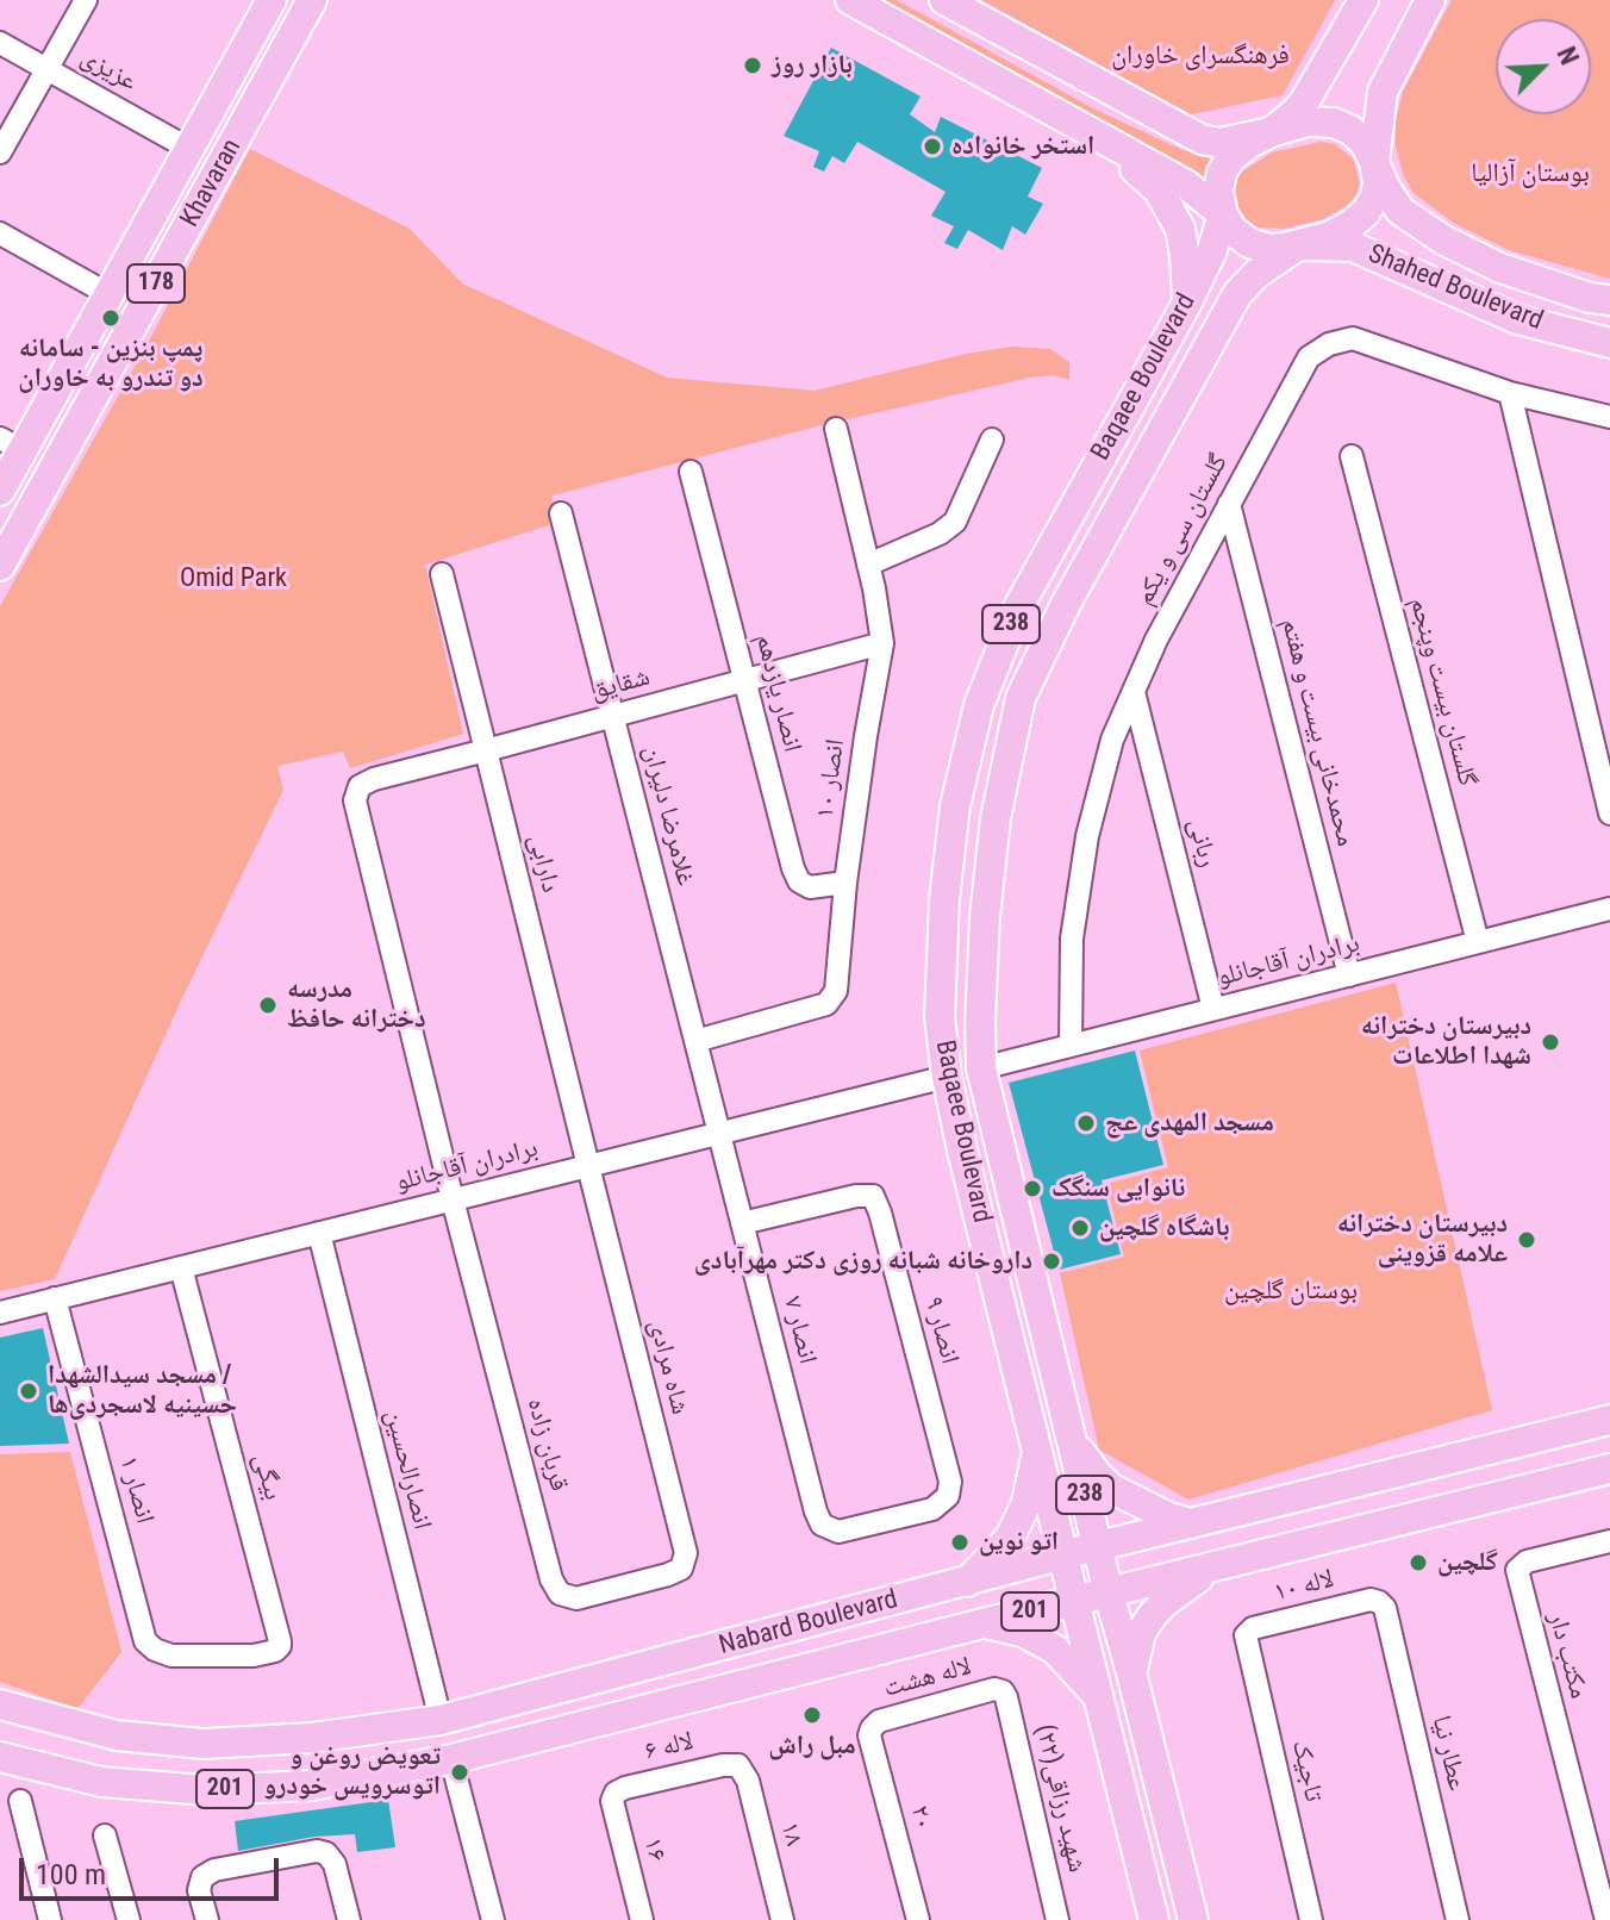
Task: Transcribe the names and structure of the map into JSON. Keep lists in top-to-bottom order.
{
  "streets": {
    "main road": [
      "Khavaran",
      "178",
      "Shahed Boulevard",
      "Baqaee Boulevard",
      "238",
      "201",
      "Nabard Boulevard"
    ],
    "street": [
      "عزیزی",
      "گلستان سی و یکم",
      "شقایق",
      "گلستان بیست وپنجم",
      "انصار یازدهم",
      "محمدخانی بیست و هفتم",
      "انصار ۱۰",
      "غلامرضا دلیران",
      "ربانی",
      "دارابی",
      "برادران آقاجانلو",
      "انصار ۷",
      "انصار ۹",
      "شاه مرادی",
      "قربان زاده",
      "انصارالحسین",
      "بیگی",
      "انصار ۱",
      "لاله ۱۰",
      "مکتب دار",
      "لاله هشت",
      "لاله ۶",
      "عطار نیا",
      "تاجیک",
      "شهید رزاقی(۲۲)",
      "۲۰",
      "۱۸",
      "۱۶"
    ]
  },
  "crossings": [
    ["عزیزی", "Khavaran"],
    ["Shahed Boulevard", "Baqaee Boulevard"],
    ["Baqaee Boulevard", "برادران آقاجانلو"],
    ["Baqaee Boulevard", "Nabard Boulevard"],
    ["گلستان سی و یکم", "محمدخانی بیست و هفتم"],
    ["گلستان سی و یکم", "ربانی"],
    ["گلستان سی و یکم", "برادران آقاجانلو"],
    ["شقایق", "انصار یازدهم"],
    ["شقایق", "انصار ۱۰"],
    ["شقایق", "غلامرضا دلیران"],
    ["شقایق", "دارابی"],
    ["شقایق", "برادران آقاجانلو"],
    ["شقایق", "قربان زاده"],
    ["گلستان بیست وپنجم", "برادران آقاجانلو"],
    ["انصار یازدهم", "انصار ۱۰"],
    ["محمدخانی بیست و هفتم", "برادران آقاجانلو"],
    ["انصار ۱۰", "غلامرضا دلیران"],
    ["غلامرضا دلیران", "برادران آقاجانلو"],
    ["غلامرضا دلیران", "انصار ۷"],
    ["ربانی", "برادران آقاجانلو"],
    ["دارابی", "برادران آقاجانلو"],
    ["دارابی", "شاه مرادی"],
    ["برادران آقاجانلو", "انصار ۷"],
    ["برادران آقاجانلو", "شاه مرادی"],
    ["برادران آقاجانلو", "قربان زاده"],
    ["برادران آقاجانلو", "انصارالحسین"],
    ["برادران آقاجانلو", "بیگی"],
    ["برادران آقاجانلو", "انصار ۱"],
    ["انصار ۷", "انصار ۹"],
    ["شاه مرادی", "قربان زاده"],
    ["انصارالحسین", "Nabard Boulevard"],
    ["بیگی", "انصار ۱"],
    ["لاله ۱۰", "عطار نیا"],
    ["لاله ۱۰", "تاجیک"],
    ["لاله هشت", "شهید رزاقی(۲۲)"],
    ["لاله هشت", "۲۰"],
    ["لاله ۶", "۱۸"],
    ["لاله ۶", "۱۶"]
  ],
  "parks": [
    "فرهنگسرای خاوران",
    "بوستان آزالیا",
    "Omid Park",
    "بوستان گلچین"
  ],
  "places": [
    "بازار روز",
    "استخر خانواده",
    "پمپ بنزین - سامانه دو تندرو به خاوران",
    "مدرسه دخترانه حافظ",
    "دبیرستان دخترانه شهدا اطلاعات",
    "مسجد المهدی عج",
    "نانوایی سنگک",
    "باشگاه گلچین",
    "دبیرستان دخترانه علامه قزوینی",
    "داروخانه شبانه روزی دکتر مهرآبادی",
    "مسجد سیدالشهدا / حسینیه لاسجردی‌ها",
    "اتو نوین",
    "گلچین",
    "مبل راش",
    "تعویض روغن و اتوسرویس خودرو"
  ],
  "scale_bar": "100 m",
  "north": "top right"
}
